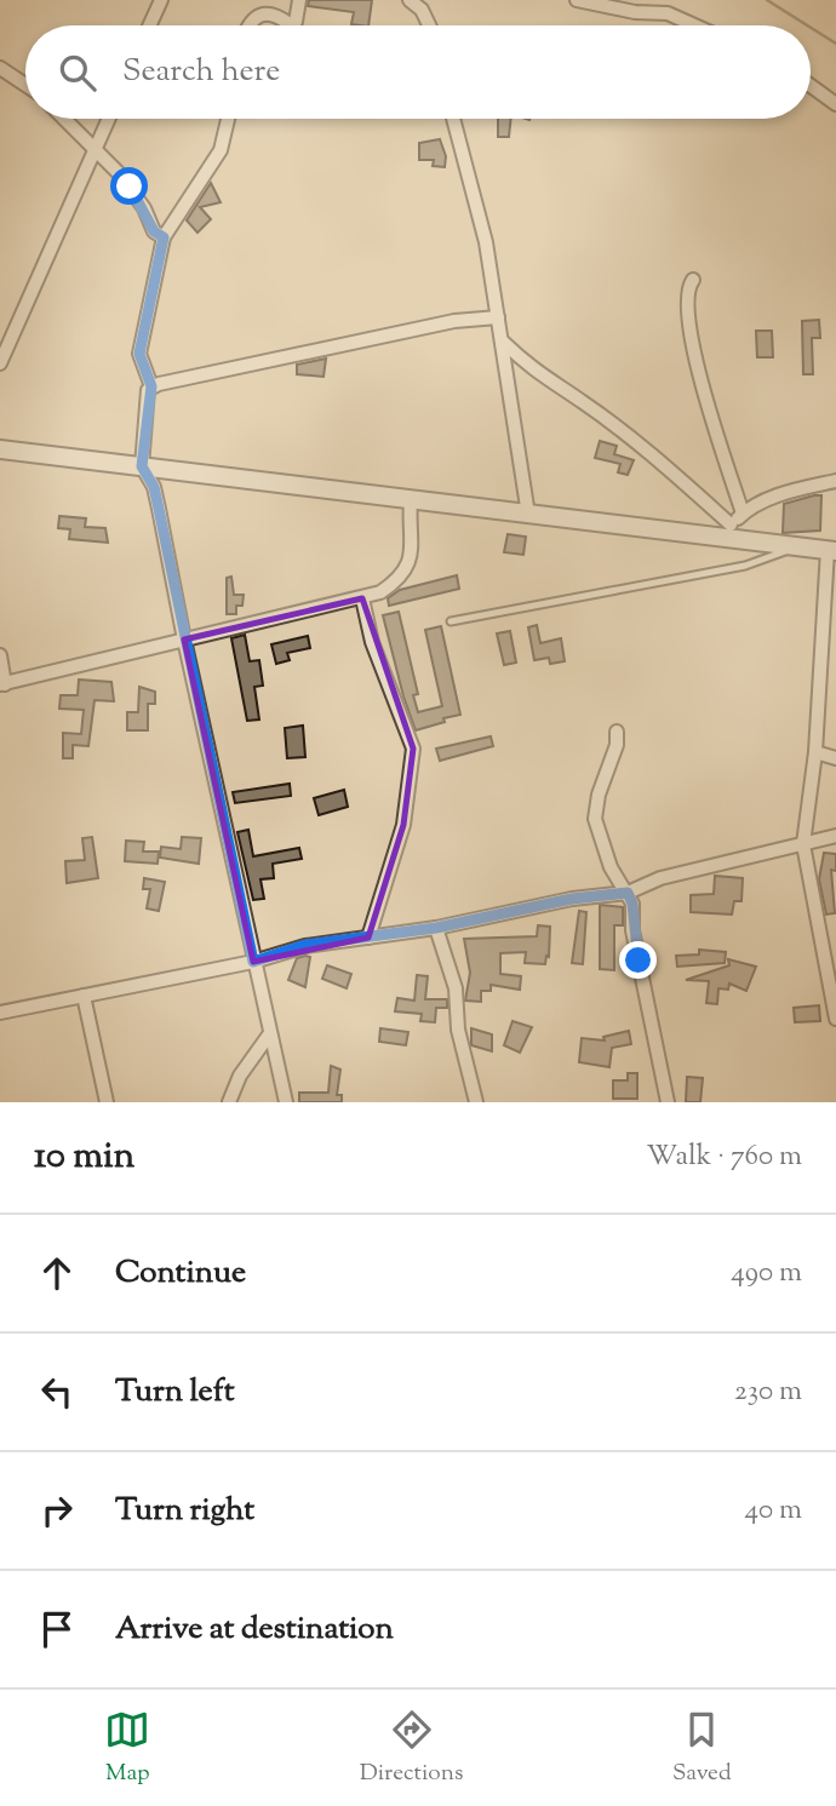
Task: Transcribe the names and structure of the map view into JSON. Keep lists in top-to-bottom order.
{
  "page": {
    "search": "Search here",
    "heading": ["10 min", "Walk · 760 m"],
    "list": [
      ["Continue", "490 m"],
      ["Turn left", "230 m"],
      ["Turn right", "40 m"],
      "Arrive at destination"
    ],
    "nav": ["Map", "Directions", "Saved"]
  }
}
